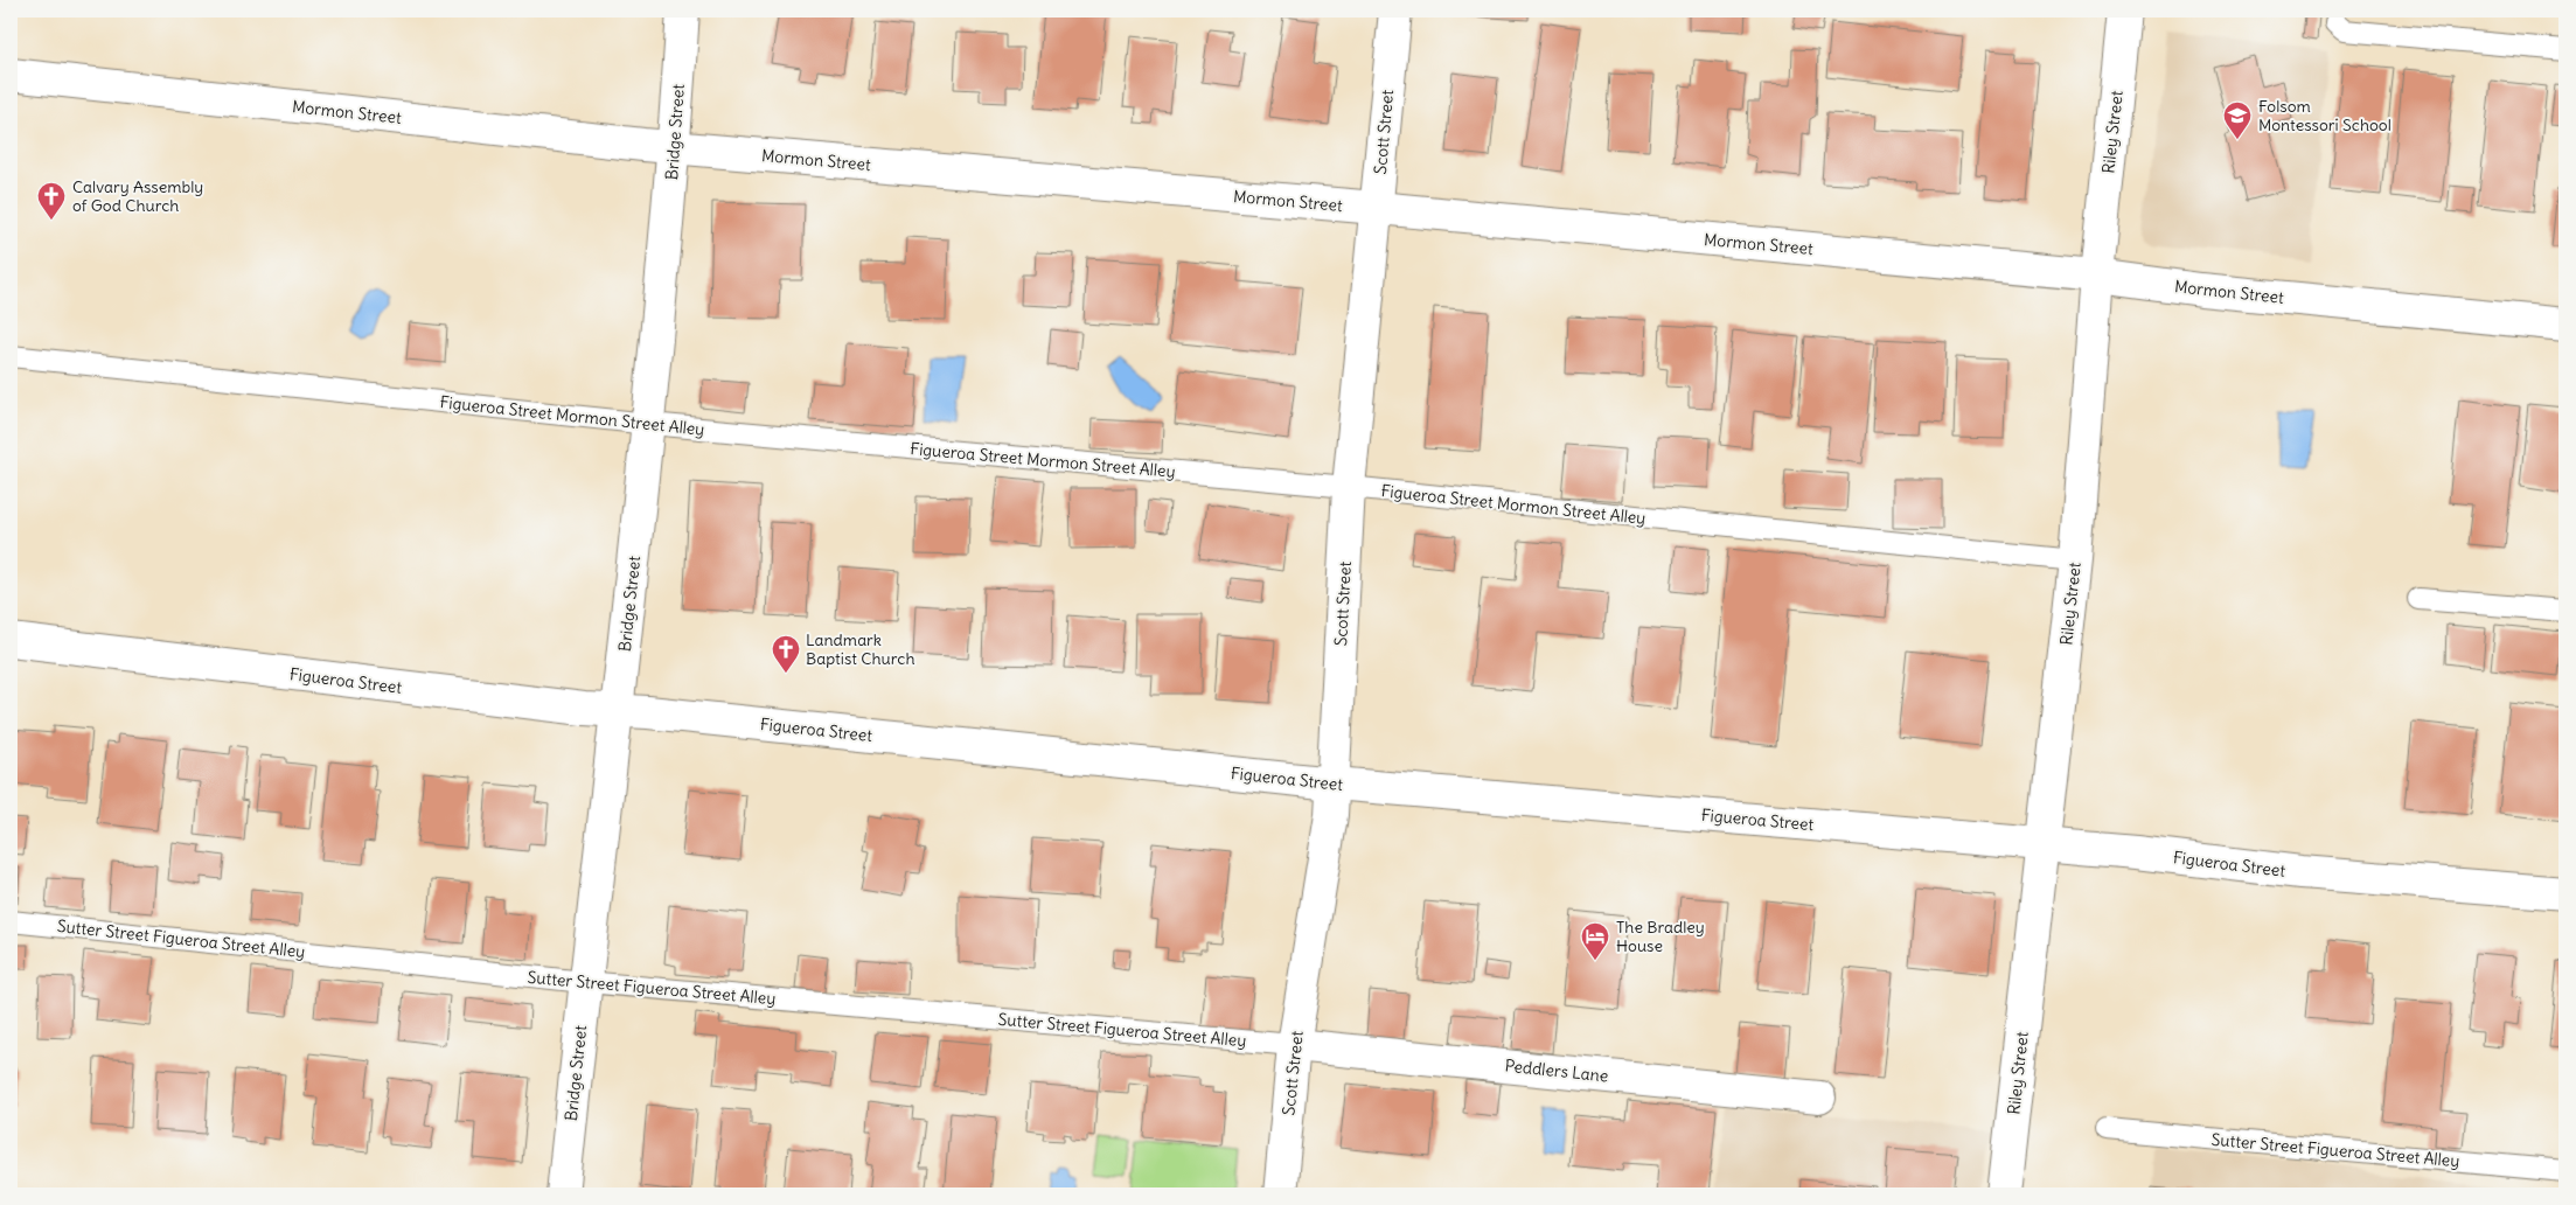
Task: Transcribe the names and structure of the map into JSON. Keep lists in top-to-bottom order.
{
  "streets": {
    "street": [
      "Mormon Street",
      "Bridge Street",
      "Scott Street",
      "Riley Street",
      "Figueroa Street",
      "Peddlers Lane"
    ],
    "lane": ["Figueroa Street Mormon Street Alley", "Sutter Street Figueroa Street Alley"]
  },
  "crossings": [
    ["Mormon Street", "Bridge Street"],
    ["Mormon Street", "Scott Street"],
    ["Mormon Street", "Riley Street"],
    ["Bridge Street", "Figueroa Street Mormon Street Alley"],
    ["Bridge Street", "Figueroa Street"],
    ["Bridge Street", "Sutter Street Figueroa Street Alley"],
    ["Scott Street", "Figueroa Street Mormon Street Alley"],
    ["Scott Street", "Figueroa Street"],
    ["Scott Street", "Sutter Street Figueroa Street Alley"],
    ["Scott Street", "Peddlers Lane"],
    ["Riley Street", "Figueroa Street Mormon Street Alley"],
    ["Riley Street", "Figueroa Street"],
    ["Sutter Street Figueroa Street Alley", "Peddlers Lane"]
  ],
  "places": {
    "school or university": ["Folsom Montessori School"],
    "church": ["Calvary Assembly of God Church", "Landmark Baptist Church"],
    "hotel": ["The Bradley House"]
  }
}
